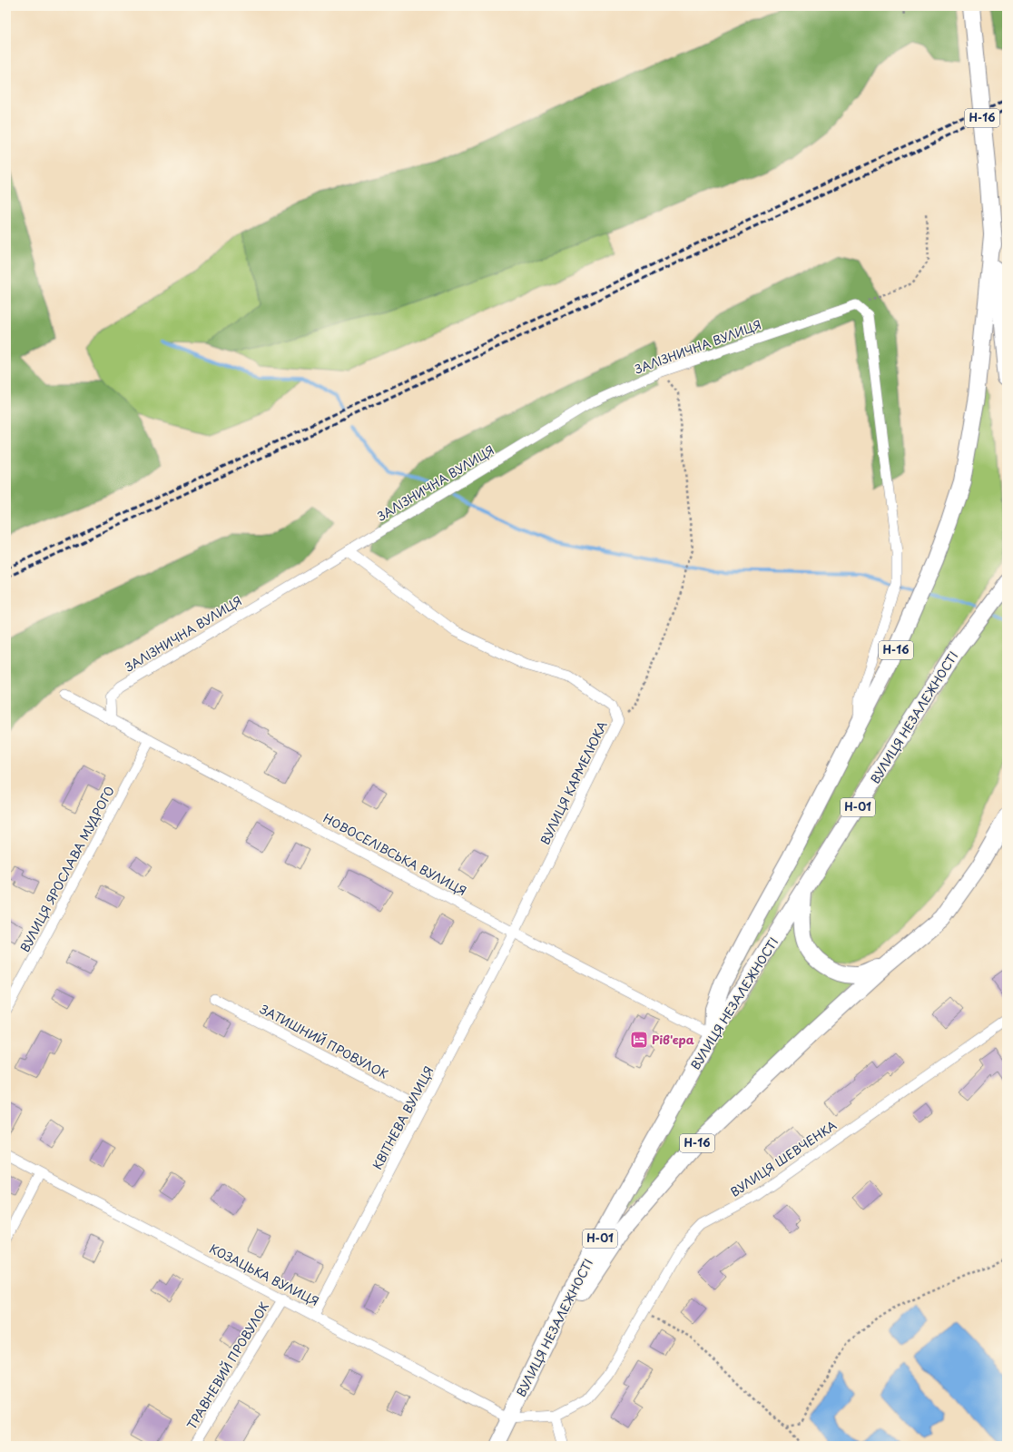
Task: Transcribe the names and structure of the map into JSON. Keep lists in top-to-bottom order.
{
  "streets": {
    "main road": ["Н-16", "ВУЛИЦЯ НЕЗАЛЕЖНОСТІ", "Н-01"],
    "street": [
      "ЗАЛІЗНИЧНА ВУЛИЦЯ",
      "ВУЛИЦЯ КАРМЕЛЮКА",
      "НОВОСЕЛІВСЬКА ВУЛИЦЯ",
      "ВУЛИЦЯ ЯРОСЛАВА МУДРОГО",
      "ЗАТИШНИЙ ПРОВУЛОК",
      "КВІТНЕВА ВУЛИЦЯ",
      "ВУЛИЦЯ ШЕВЧЕНКА",
      "КОЗАЦЬКА ВУЛИЦЯ",
      "ТРАВНЕВИЙ ПРОВУЛОК"
    ]
  },
  "crossings": [
    ["Н-16", "ВУЛИЦЯ НЕЗАЛЕЖНОСТІ"],
    ["Н-16", "НОВОСЕЛІВСЬКА ВУЛИЦЯ"],
    ["ЗАЛІЗНИЧНА ВУЛИЦЯ", "ВУЛИЦЯ КАРМЕЛЮКА"],
    ["ЗАЛІЗНИЧНА ВУЛИЦЯ", "НОВОСЕЛІВСЬКА ВУЛИЦЯ"],
    ["ВУЛИЦЯ НЕЗАЛЕЖНОСТІ", "НОВОСЕЛІВСЬКА ВУЛИЦЯ"],
    ["ВУЛИЦЯ НЕЗАЛЕЖНОСТІ", "ВУЛИЦЯ ШЕВЧЕНКА"],
    ["ВУЛИЦЯ НЕЗАЛЕЖНОСТІ", "КОЗАЦЬКА ВУЛИЦЯ"],
    ["ВУЛИЦЯ КАРМЕЛЮКА", "НОВОСЕЛІВСЬКА ВУЛИЦЯ"],
    ["ВУЛИЦЯ КАРМЕЛЮКА", "КВІТНЕВА ВУЛИЦЯ"],
    ["НОВОСЕЛІВСЬКА ВУЛИЦЯ", "ВУЛИЦЯ ЯРОСЛАВА МУДРОГО"],
    ["НОВОСЕЛІВСЬКА ВУЛИЦЯ", "КВІТНЕВА ВУЛИЦЯ"],
    ["ЗАТИШНИЙ ПРОВУЛОК", "КВІТНЕВА ВУЛИЦЯ"],
    ["КВІТНЕВА ВУЛИЦЯ", "КОЗАЦЬКА ВУЛИЦЯ"],
    ["ВУЛИЦЯ ШЕВЧЕНКА", "КОЗАЦЬКА ВУЛИЦЯ"],
    ["КОЗАЦЬКА ВУЛИЦЯ", "ТРАВНЕВИЙ ПРОВУЛОК"]
  ],
  "places": {
    "hotel": ["Рів'єра"]
  }
}
